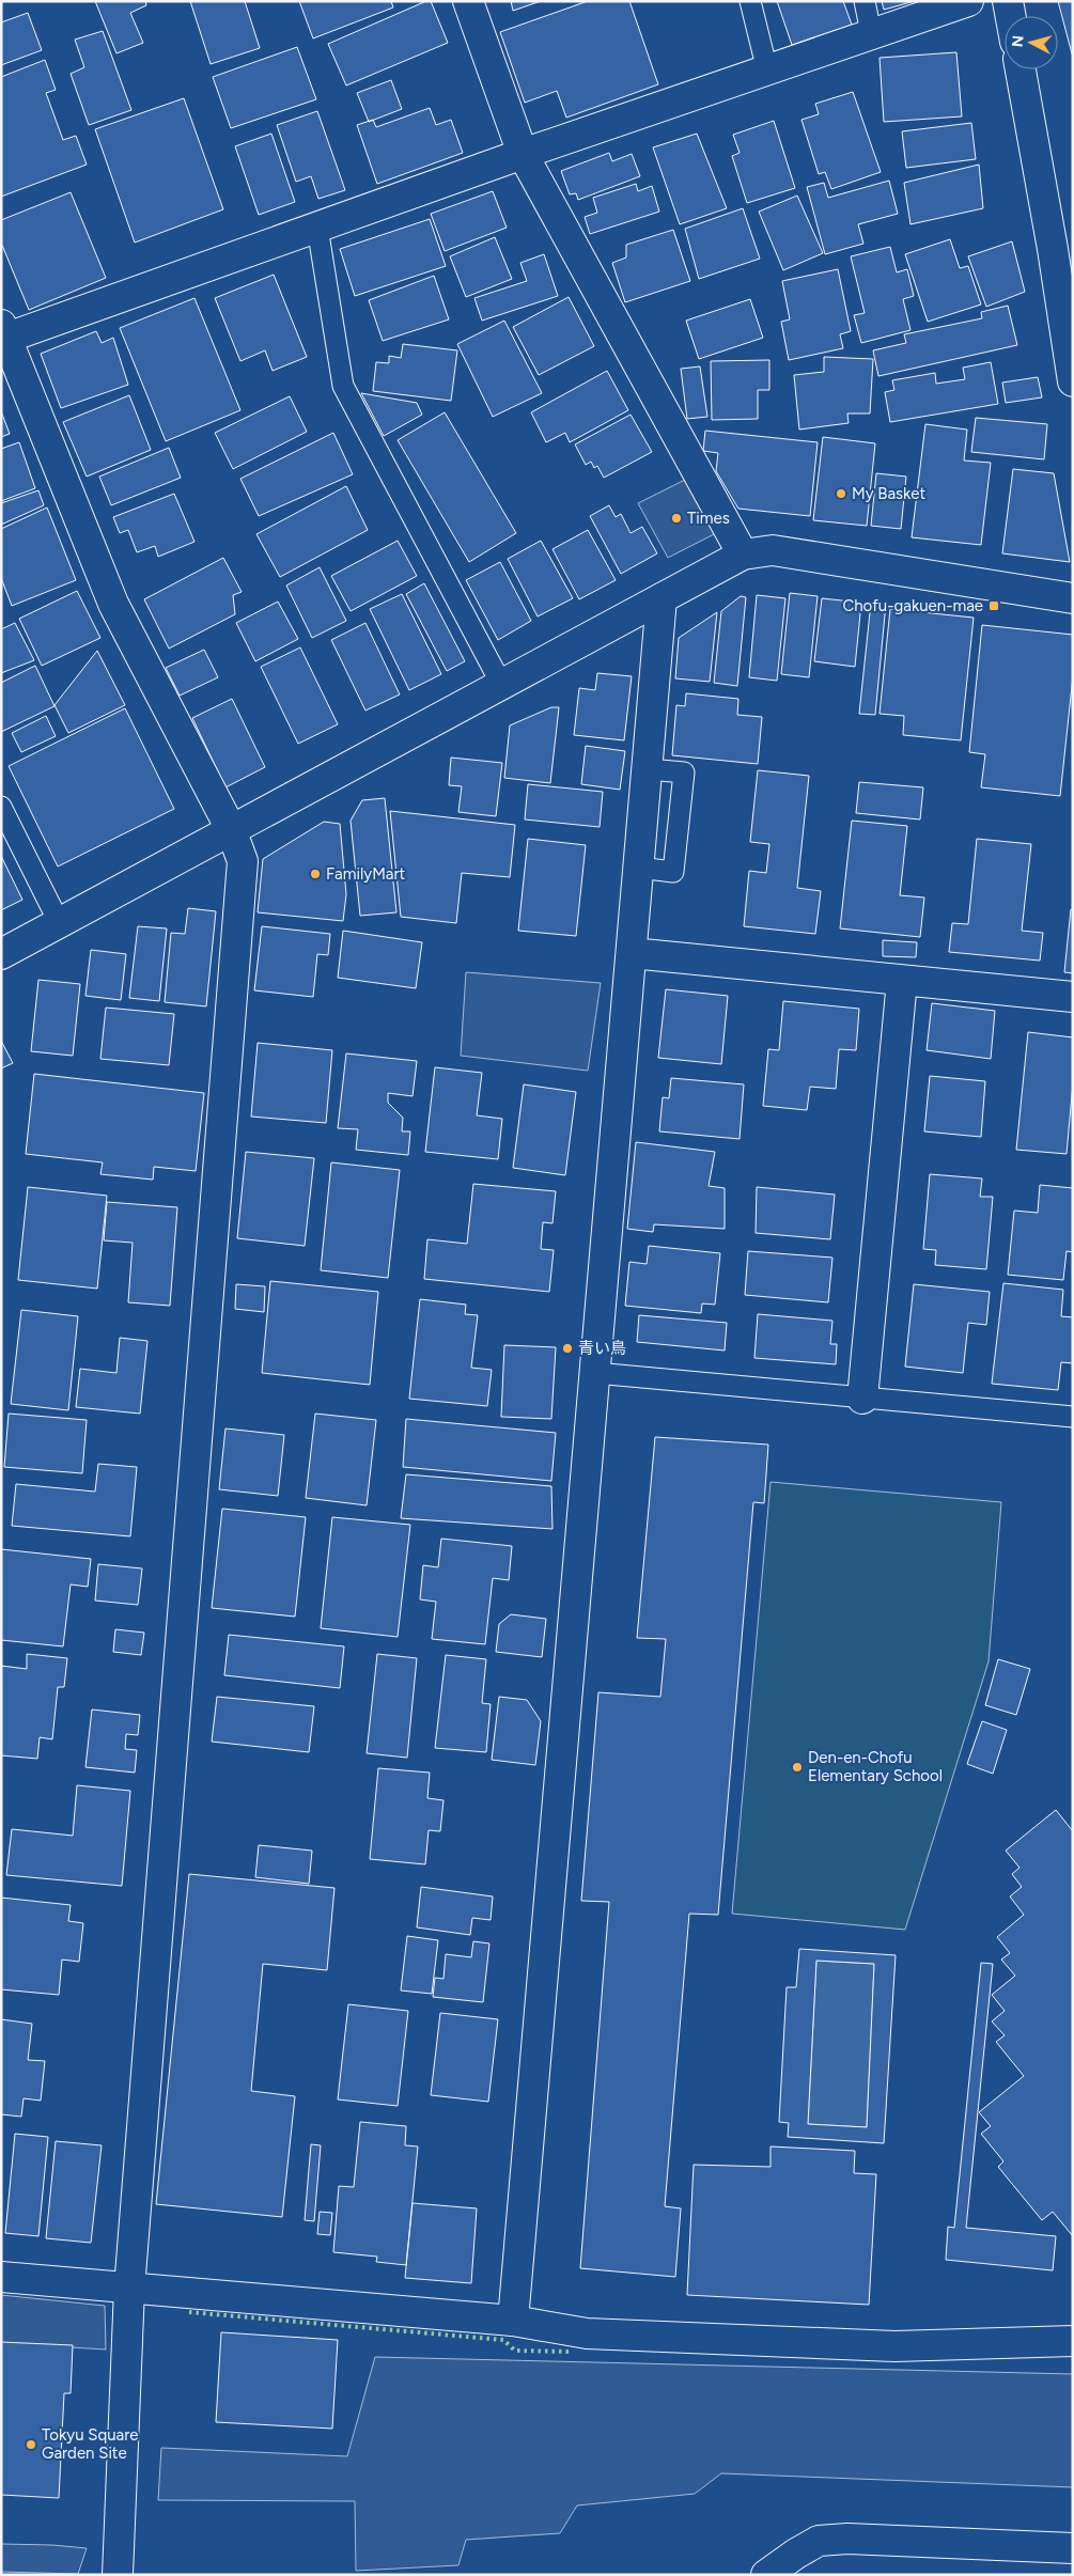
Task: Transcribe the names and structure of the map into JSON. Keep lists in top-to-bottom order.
{
  "places": {
    "other": [
      "My Basket",
      "Times",
      "FamilyMart",
      "青い鳥",
      "Den-en-Chofu Elementary School",
      "Tokyu Square Garden Site"
    ],
    "transit": ["Chofu-gakuen-mae"]
  },
  "north": "left"
}
